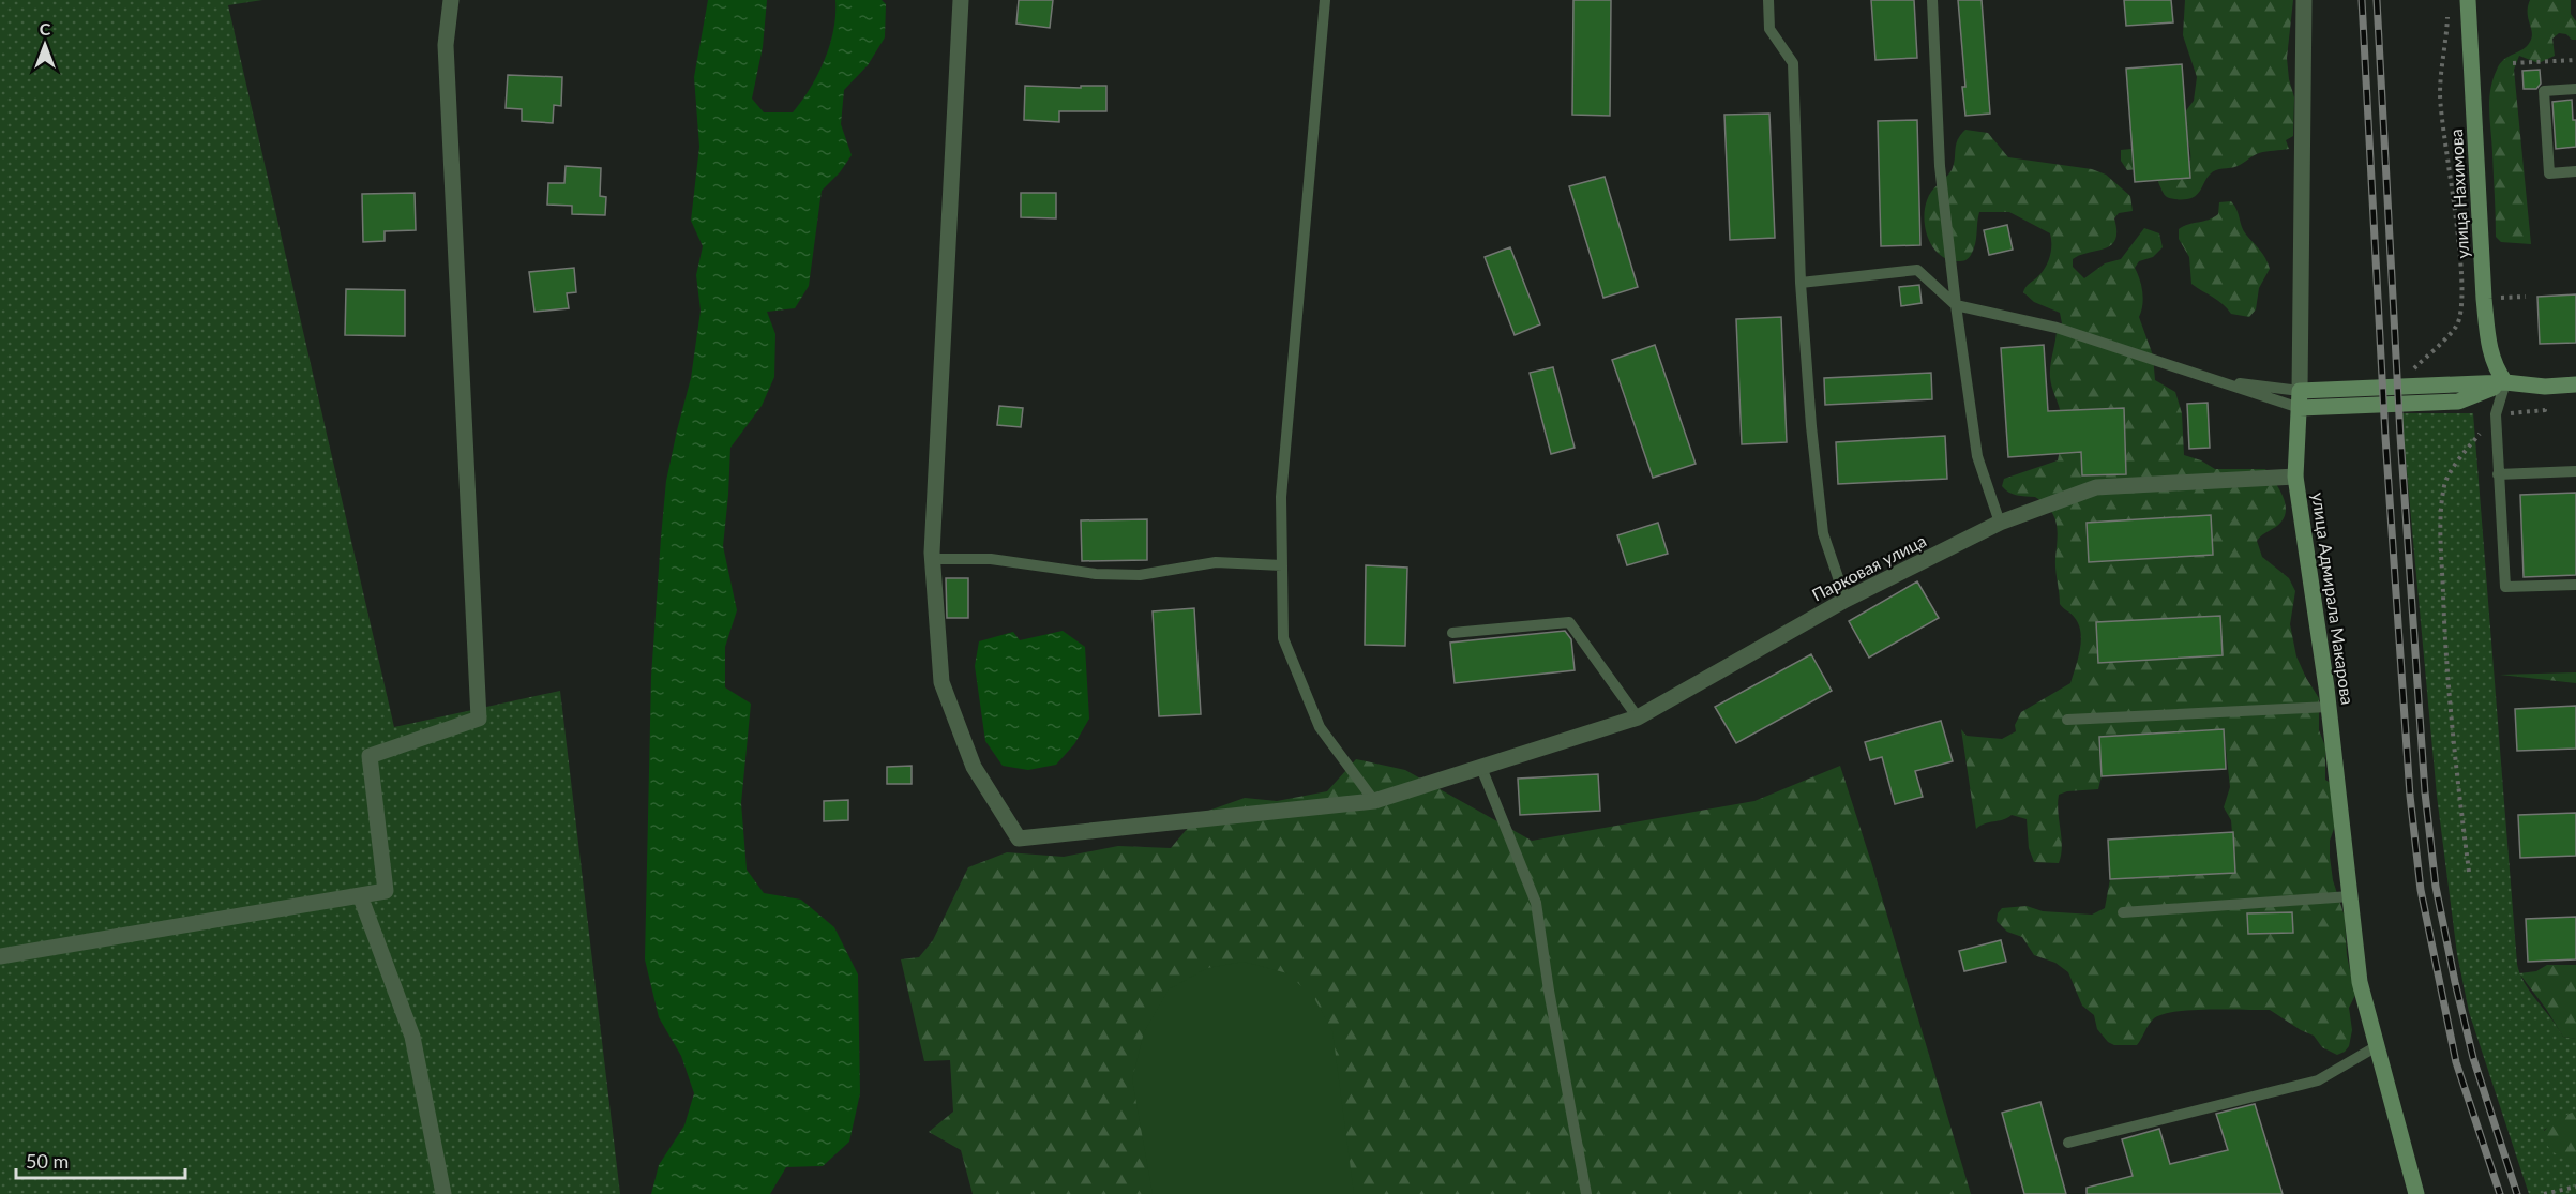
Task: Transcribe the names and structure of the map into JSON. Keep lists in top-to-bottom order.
{
  "streets": {
    "street": ["улица Нахимова", "Парковая улица", "улица Адмирала Макарова"]
  },
  "crossings": [
    ["Парковая улица", "улица Адмирала Макарова"]
  ],
  "scale_bar": "50 m",
  "north": "top"
}
